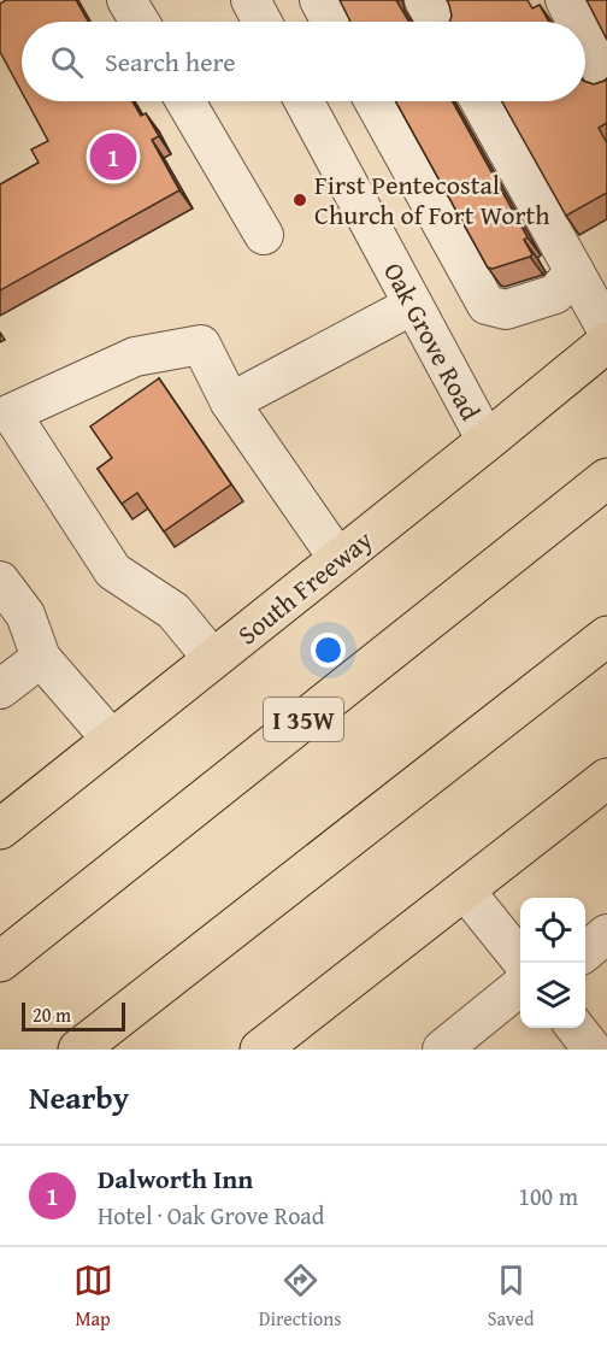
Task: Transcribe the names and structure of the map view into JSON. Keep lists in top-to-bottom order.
{
  "streets": {
    "main road": ["South Freeway", "I 35W"],
    "street": ["Oak Grove Road"]
  },
  "crossings": [
    ["Oak Grove Road", "South Freeway"]
  ],
  "places": ["First Pentecostal Church of Fort Worth"],
  "scale_bar": "20 m",
  "page": {
    "search": "Search here",
    "pins": "1",
    "scale": "20 m",
    "heading": "Nearby",
    "list": [
      {
        "mark": "1",
        "name": "Dalworth Inn",
        "note": "Hotel · Oak Grove Road",
        "value": "100 m"
      }
    ],
    "nav": ["Map", "Directions", "Saved"]
  }
}
